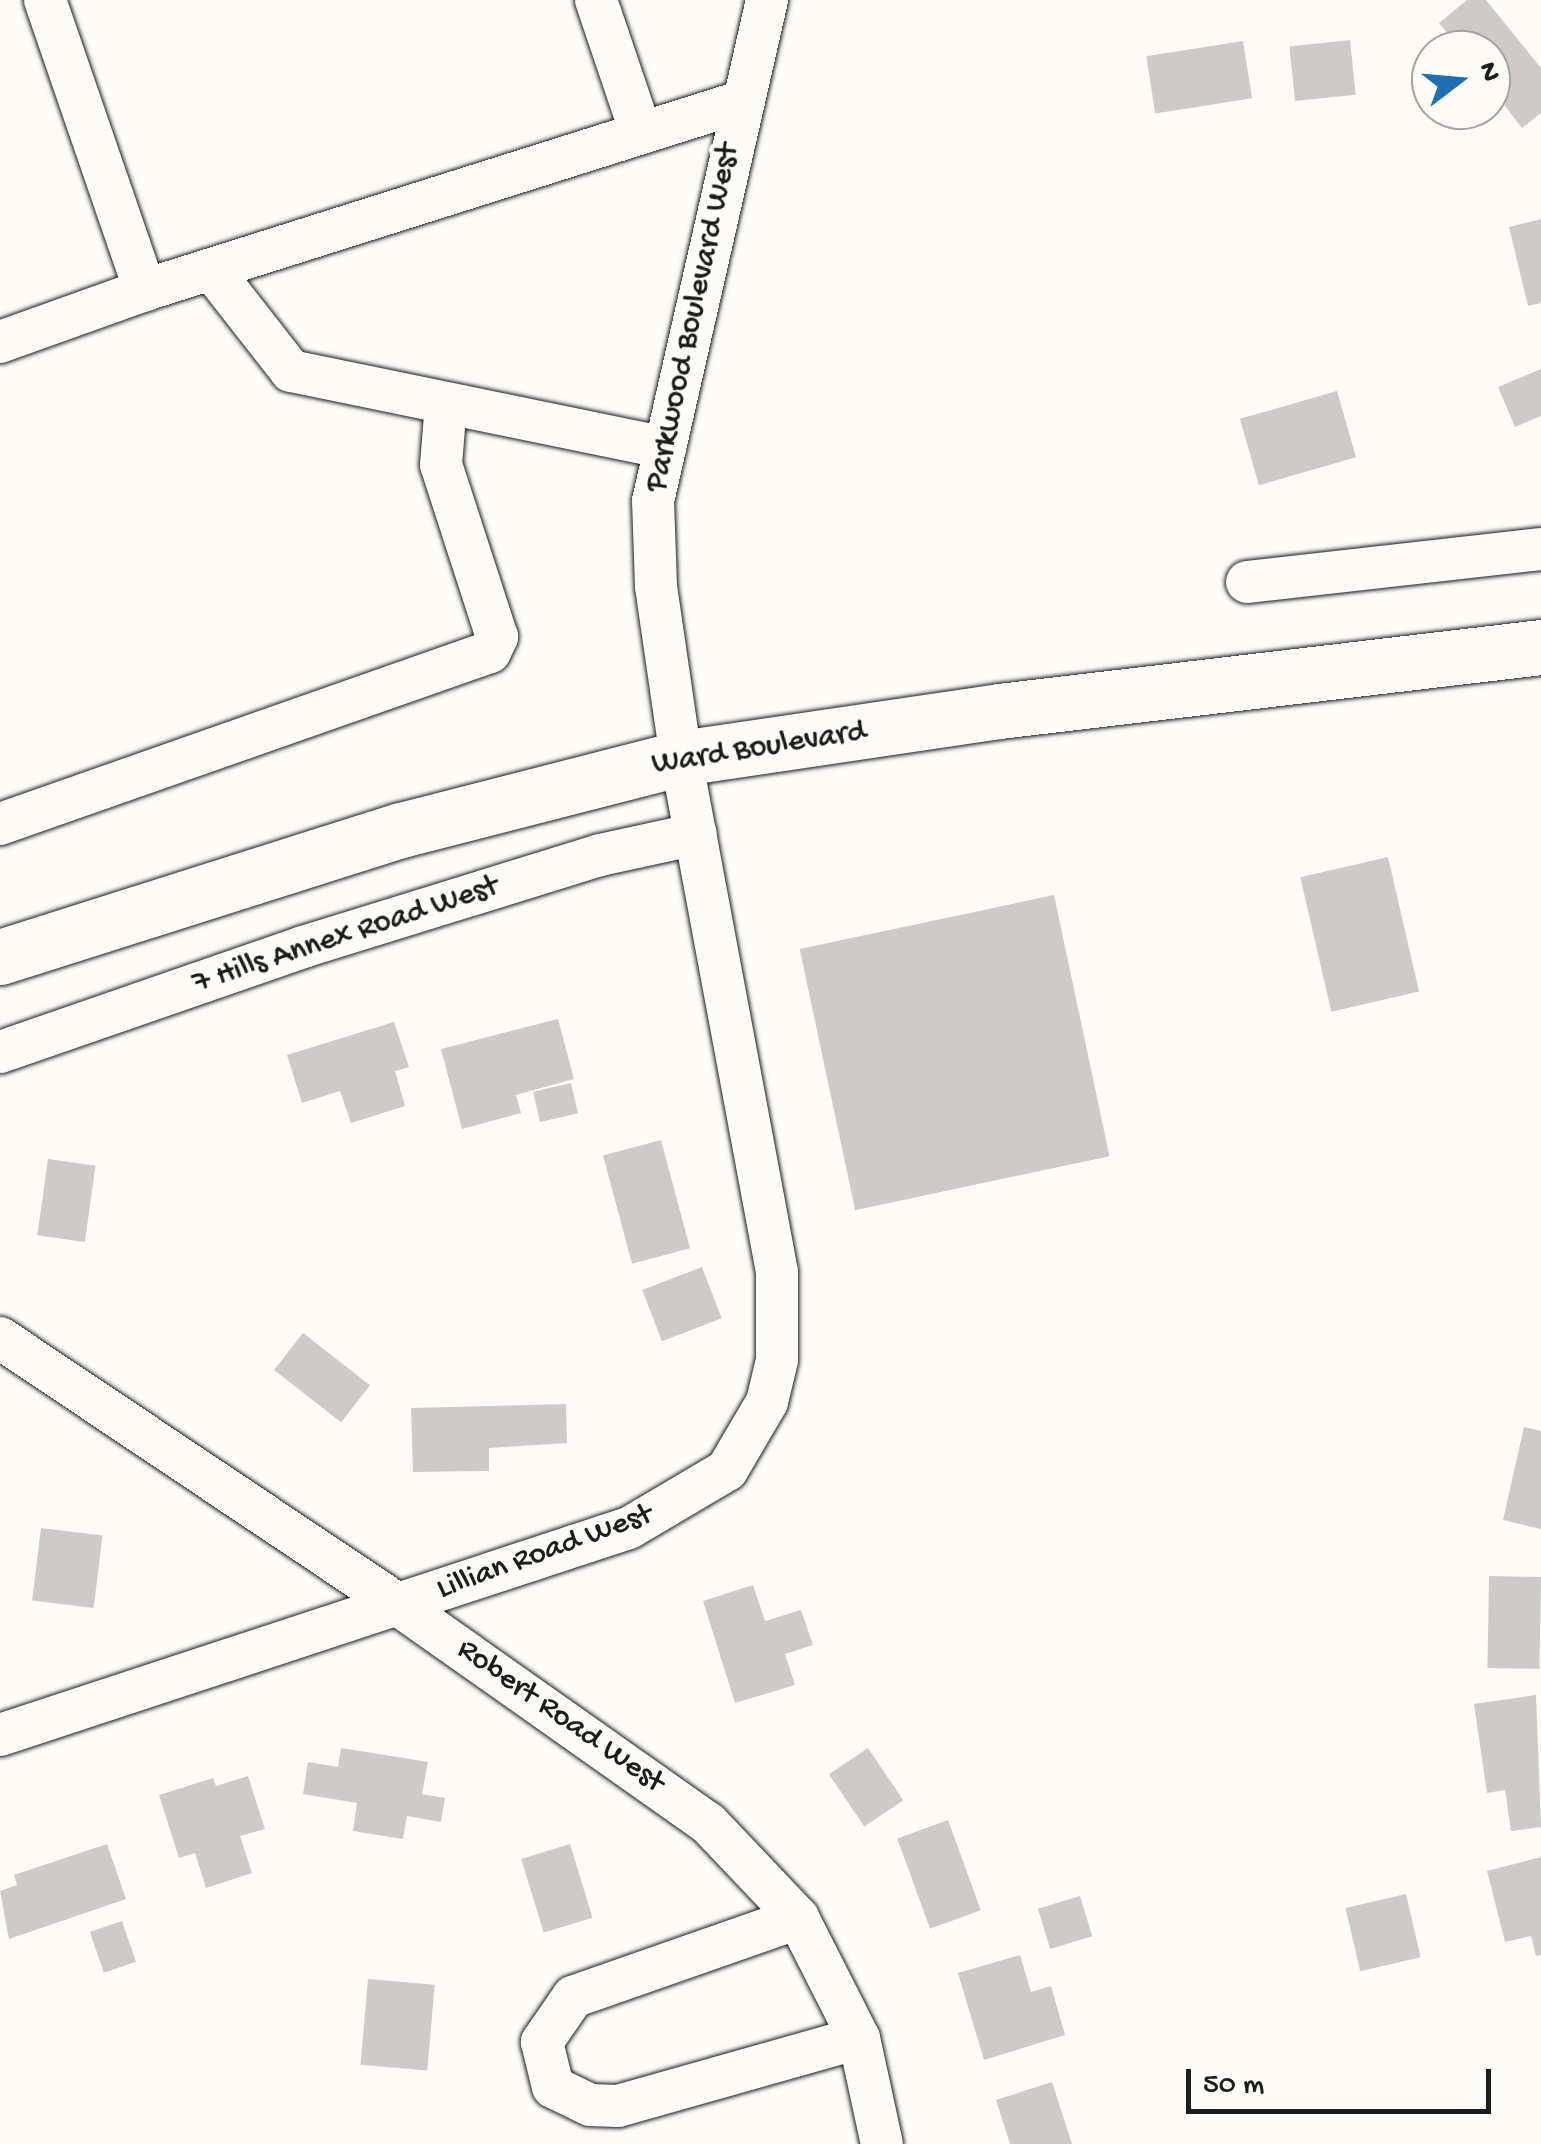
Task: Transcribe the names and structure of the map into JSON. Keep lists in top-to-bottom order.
{
  "streets": {
    "main road": ["Ward Boulevard"],
    "street": [
      "Parkwood Boulevard West",
      "7 Hills Annex Road West",
      "Lillian Road West",
      "Robert Road West"
    ]
  },
  "crossings": [
    ["Parkwood Boulevard West", "Ward Boulevard"],
    ["Parkwood Boulevard West", "Lillian Road West"],
    ["Ward Boulevard", "Lillian Road West"],
    ["7 Hills Annex Road West", "Lillian Road West"],
    ["Lillian Road West", "Robert Road West"]
  ],
  "scale_bar": "50 m",
  "north": "right"
}
